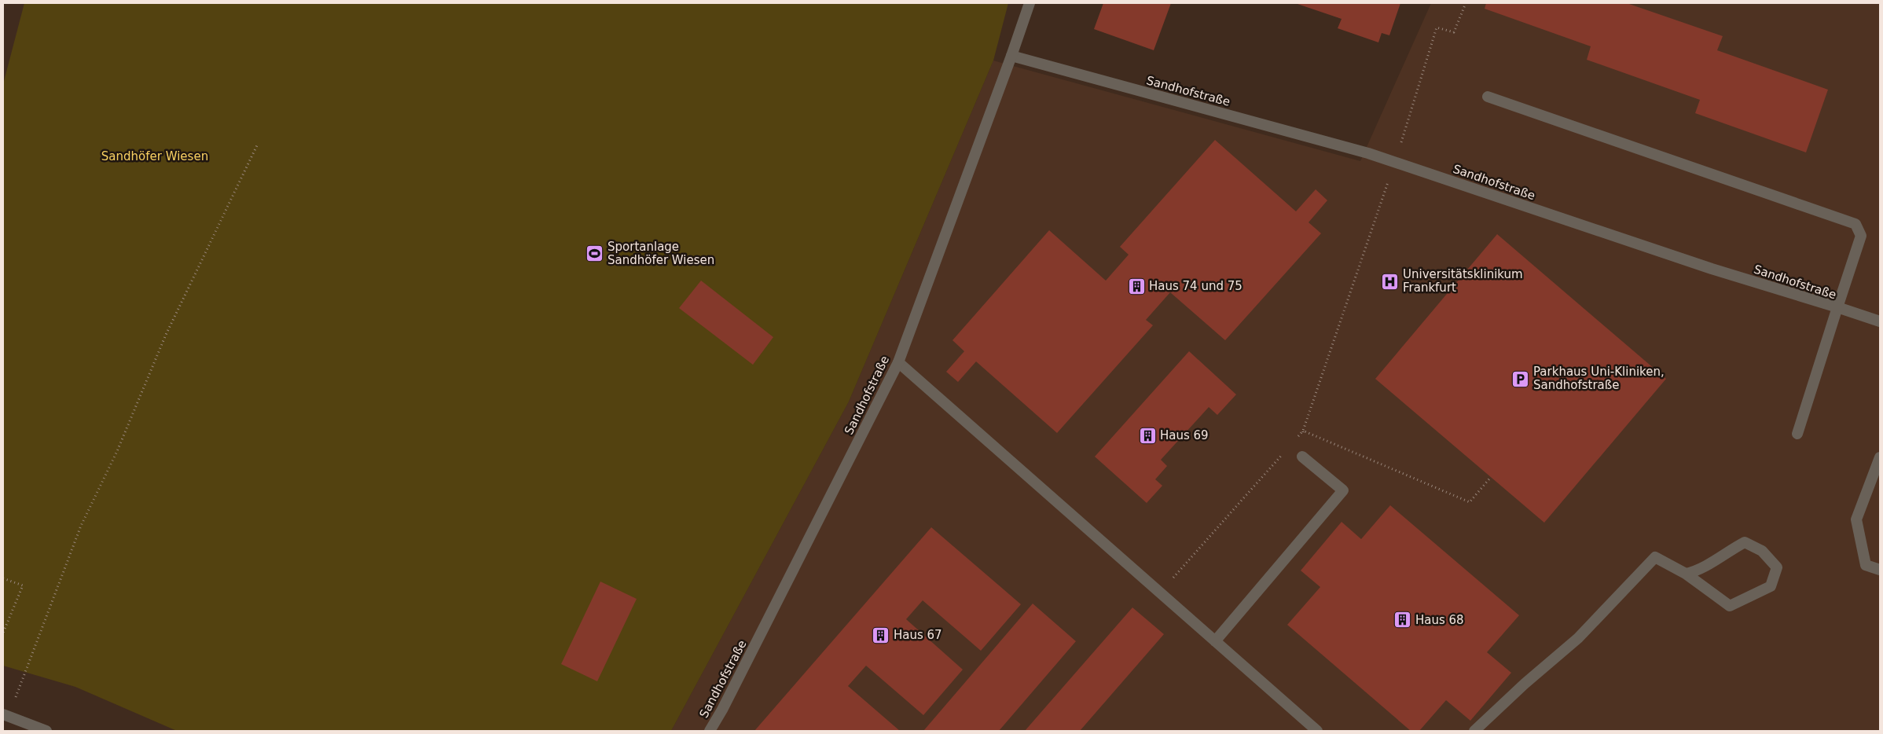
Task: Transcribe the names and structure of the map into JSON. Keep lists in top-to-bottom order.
{
  "streets": {
    "street": ["Sandhofstraße"]
  },
  "parks": ["Sandhöfer Wiesen"],
  "places": {
    "sports": ["Sportanlage Sandhöfer Wiesen"],
    "hospital": ["Universitätsklinikum Frankfurt"],
    "building": [
      "Haus 74 und 75",
      "Haus 69",
      "Haus 68",
      "Haus 67"
    ],
    "parking": ["Parkhaus Uni-Kliniken, Sandhofstraße"]
  }
}
